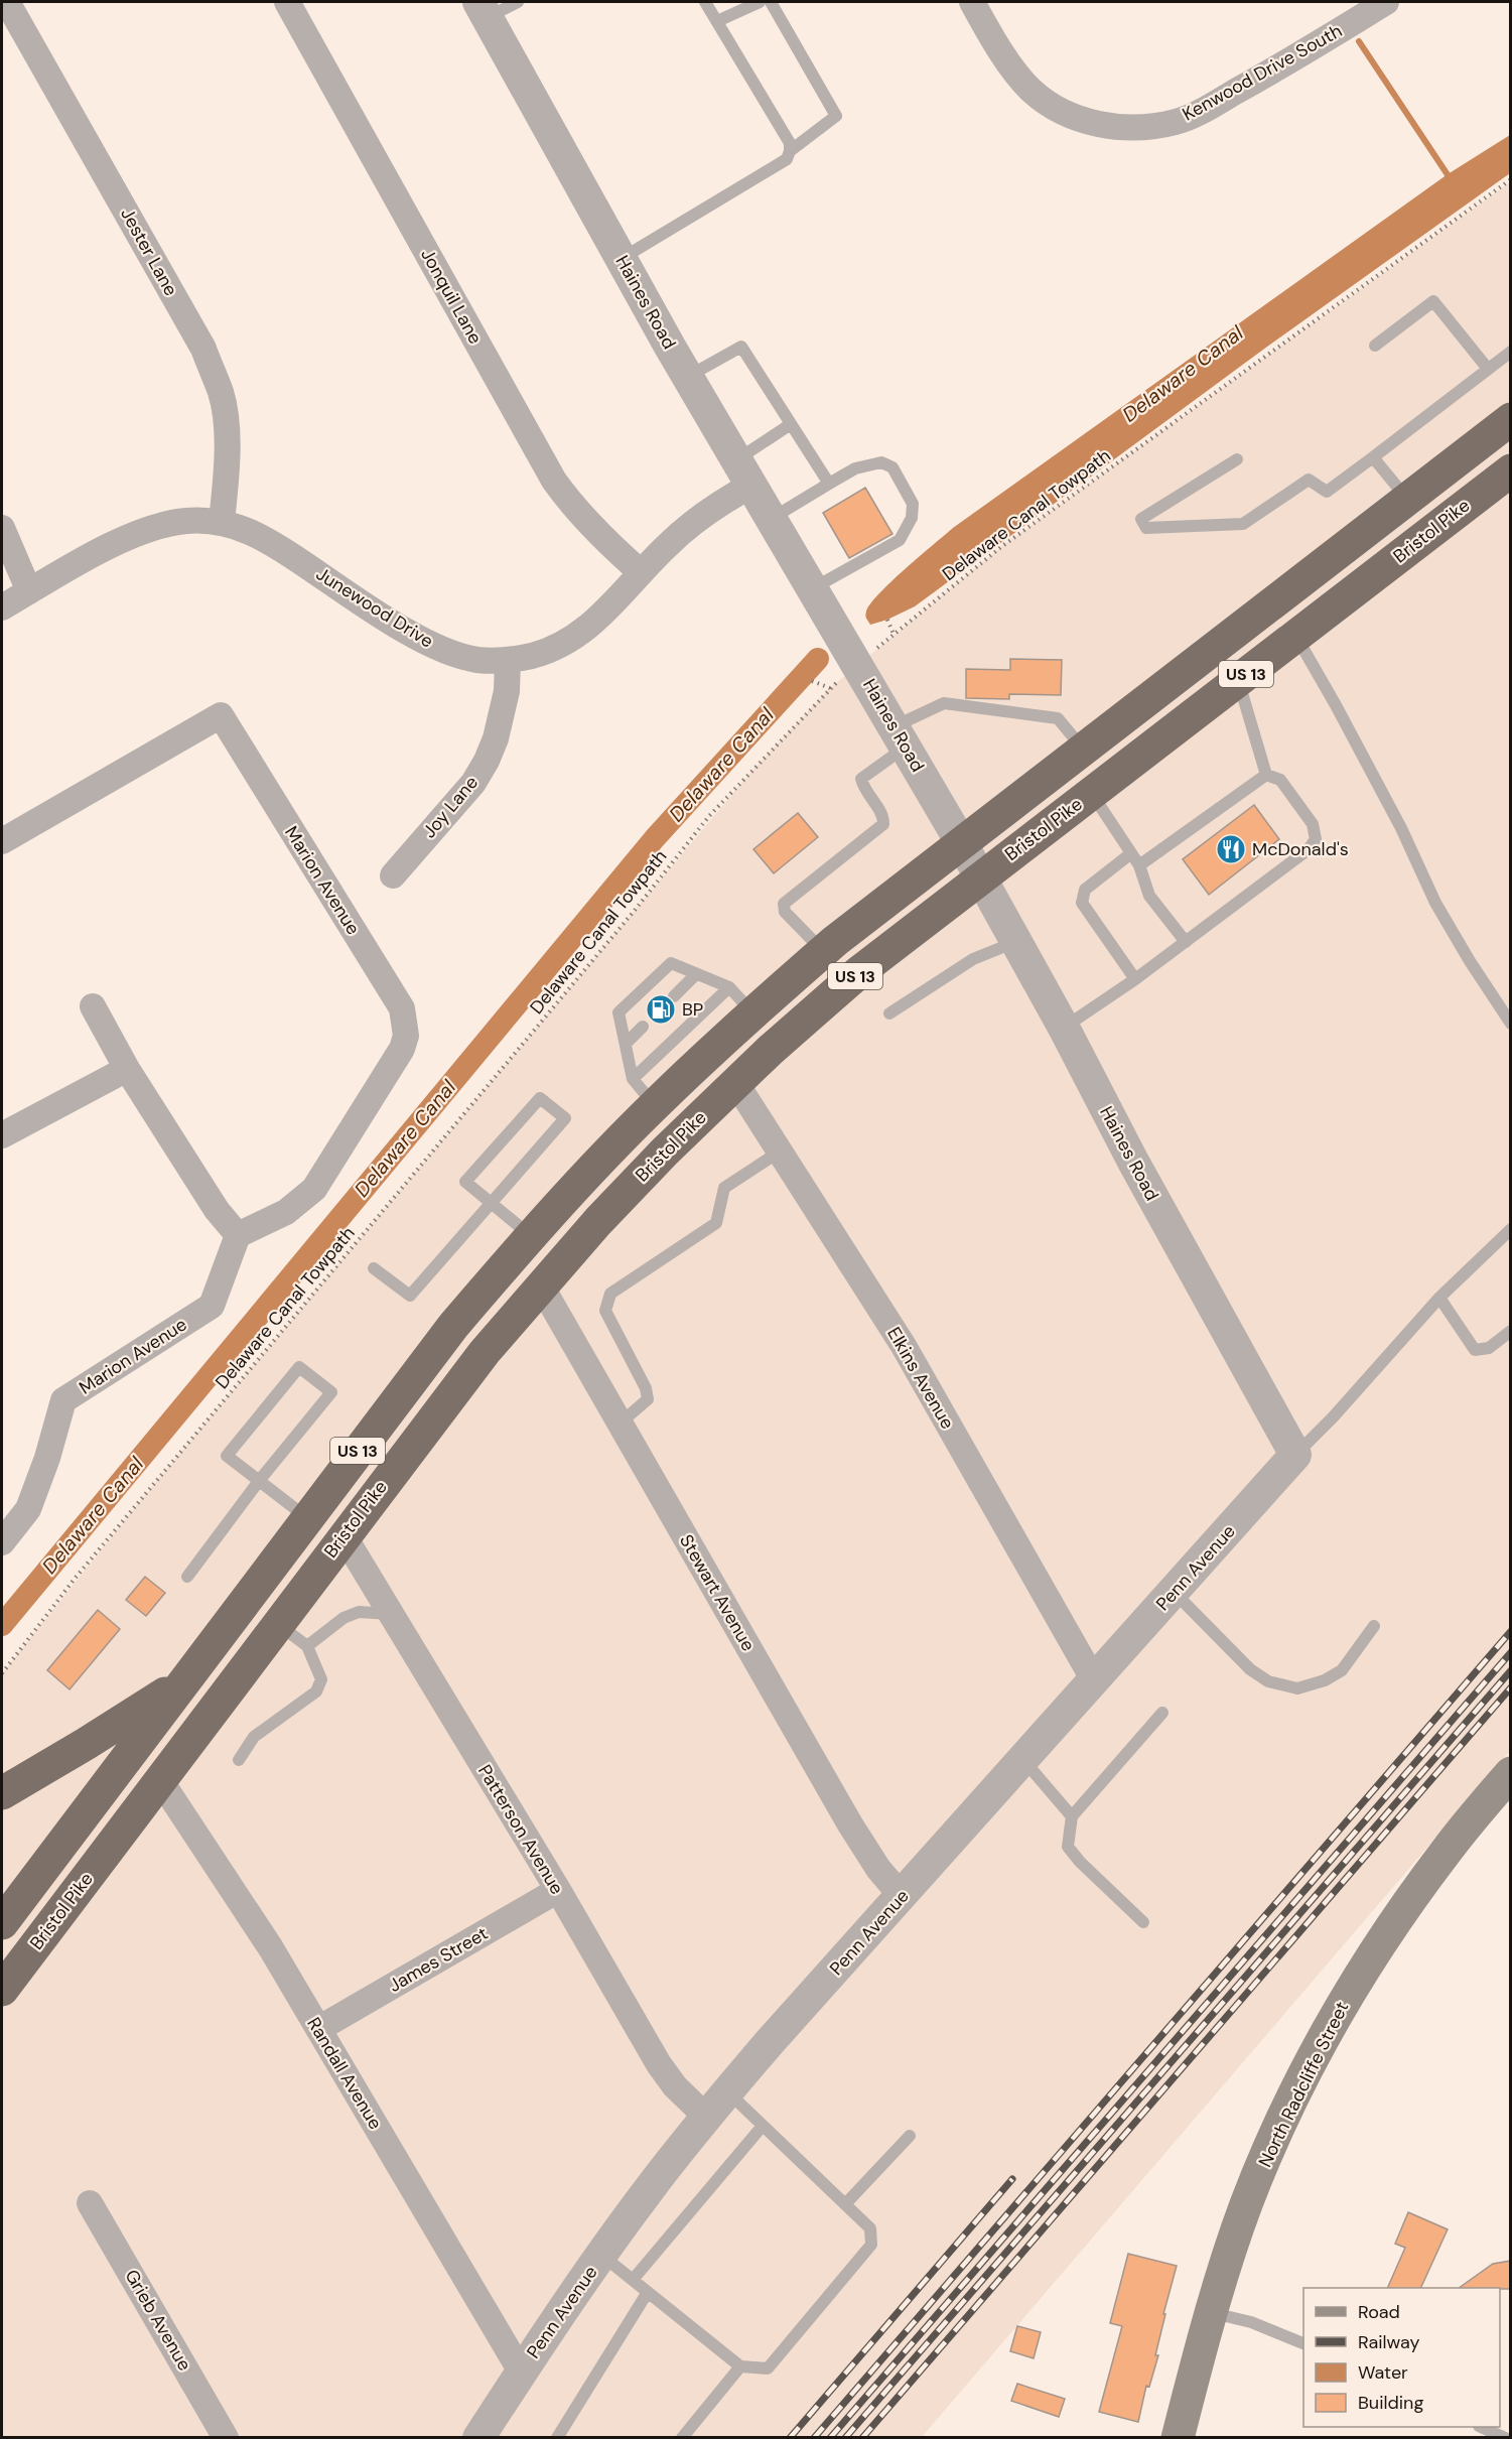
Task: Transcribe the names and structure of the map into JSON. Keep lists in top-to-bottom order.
{
  "streets": {
    "highway": ["Bristol Pike", "US 13"],
    "main road": ["North Radcliffe Street"],
    "street": [
      "Kenwood Drive South",
      "Jester Lane",
      "Jonquil Lane",
      "Haines Road",
      "Junewood Drive",
      "Joy Lane",
      "Marion Avenue",
      "Elkins Avenue",
      "Penn Avenue",
      "Stewart Avenue",
      "Patterson Avenue",
      "James Street",
      "Randall Avenue",
      "Grieb Avenue"
    ],
    "path": ["Delaware Canal Towpath"]
  },
  "crossings": [
    ["Jester Lane", "Junewood Drive"],
    ["Jonquil Lane", "Junewood Drive"],
    ["Haines Road", "Bristol Pike"],
    ["Haines Road", "Junewood Drive"],
    ["Haines Road", "US 13"],
    ["Haines Road", "Penn Avenue"],
    ["Bristol Pike", "Elkins Avenue"],
    ["Bristol Pike", "Stewart Avenue"],
    ["Bristol Pike", "Patterson Avenue"],
    ["Bristol Pike", "Randall Avenue"],
    ["Junewood Drive", "Joy Lane"],
    ["Elkins Avenue", "Penn Avenue"],
    ["Penn Avenue", "Stewart Avenue"],
    ["Penn Avenue", "Patterson Avenue"],
    ["Penn Avenue", "Randall Avenue"],
    ["Patterson Avenue", "James Street"],
    ["James Street", "Randall Avenue"]
  ],
  "water": ["Delaware Canal"],
  "places": {
    "restaurant": ["McDonald's"],
    "fuel station": ["BP"]
  },
  "legend": [
    "Road",
    "Railway",
    "Water",
    "Building"
  ]
}
